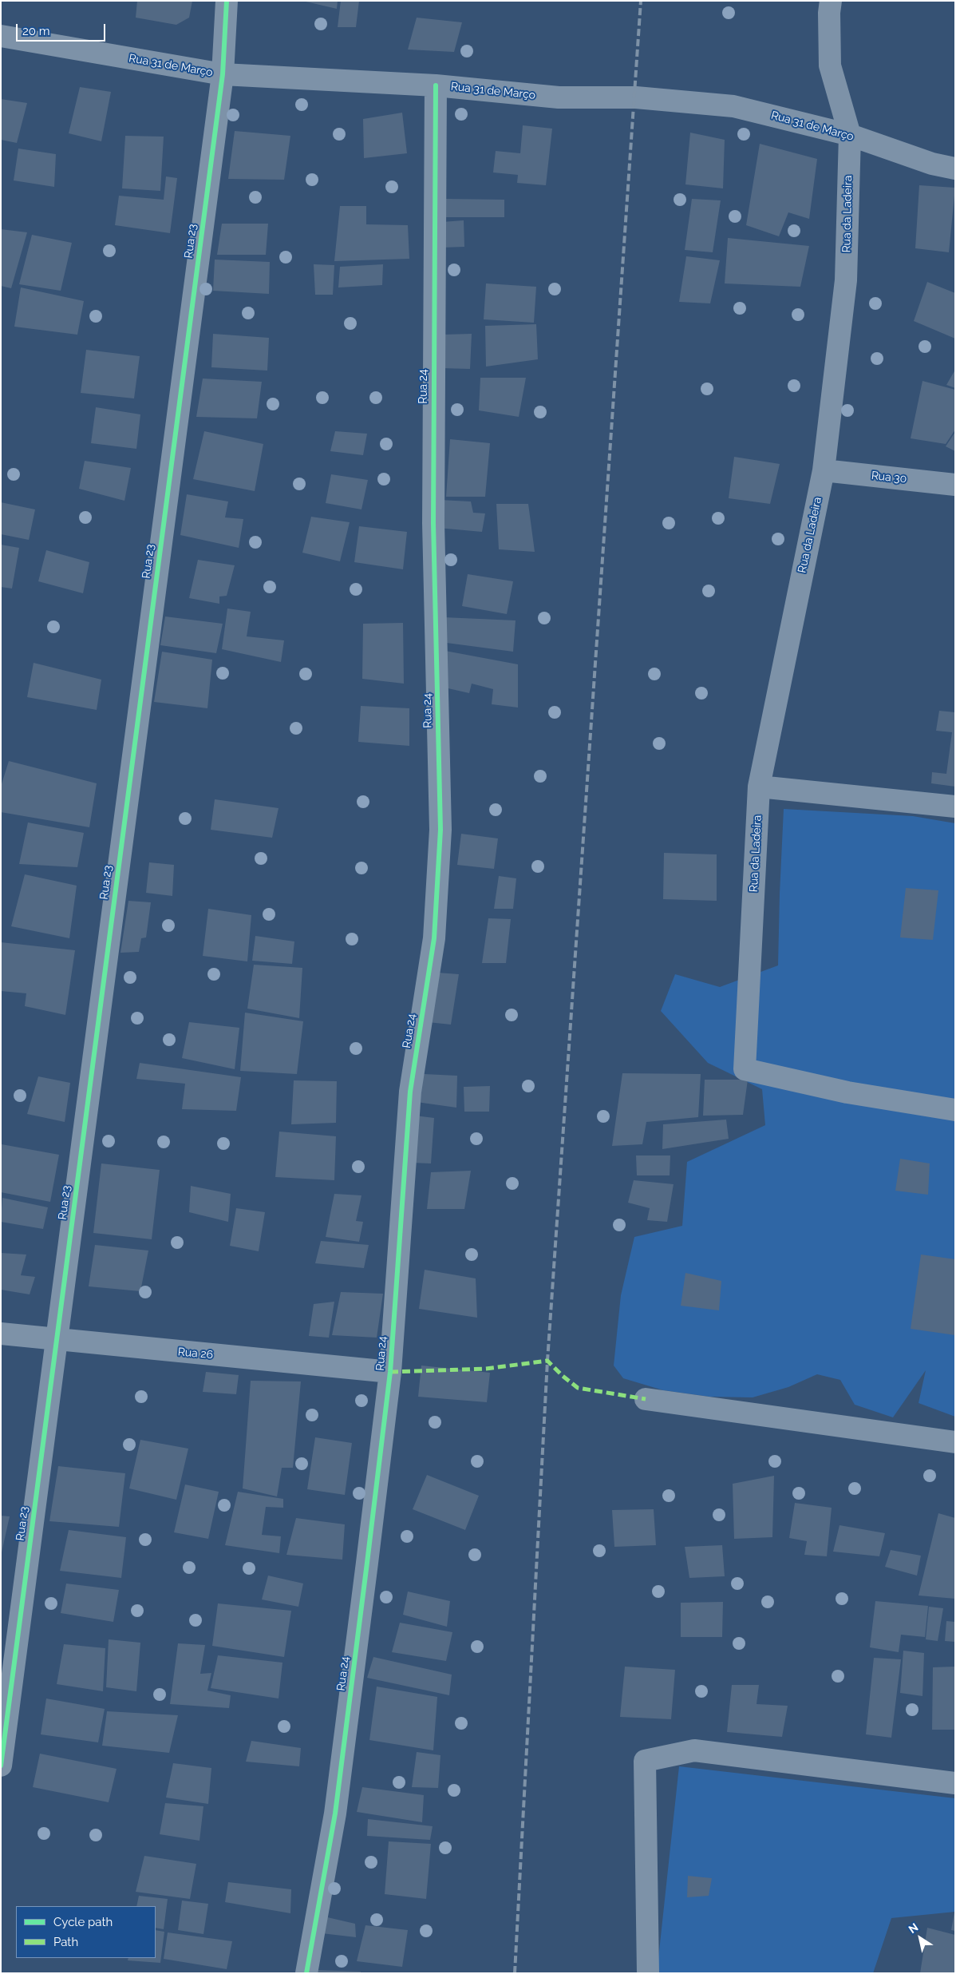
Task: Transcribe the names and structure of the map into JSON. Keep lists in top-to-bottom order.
{
  "streets": {
    "street": [
      "Rua 31 de Março",
      "Rua da Ladeira",
      "Rua 23",
      "Rua 24",
      "Rua 30",
      "Rua 26"
    ]
  },
  "crossings": [
    ["Rua 31 de Março", "Rua da Ladeira"],
    ["Rua 31 de Março", "Rua 23"],
    ["Rua 31 de Março", "Rua 24"],
    ["Rua da Ladeira", "Rua 30"],
    ["Rua 23", "Rua 26"],
    ["Rua 24", "Rua 26"]
  ],
  "legend": ["Cycle path", "Path"],
  "scale_bar": "20 m",
  "north": "top left"
}
